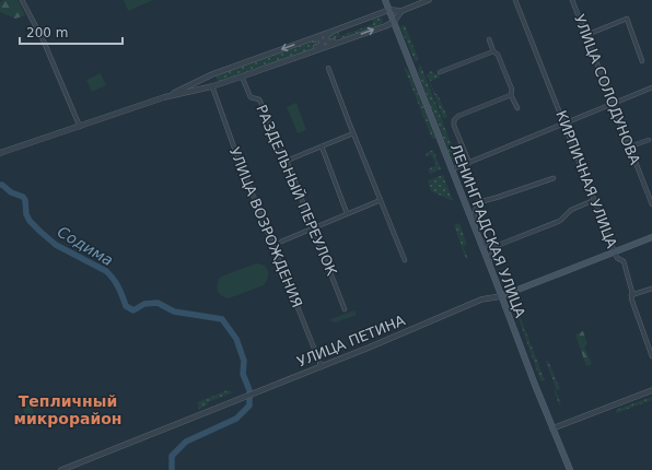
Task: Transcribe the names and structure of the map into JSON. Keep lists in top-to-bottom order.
{
  "streets": {
    "main road": ["ЛЕНИНГРАДСКАЯ УЛИЦА", "УЛИЦА ПЕТИНА"],
    "street": [
      "УЛИЦА СОЛОДУНОВА",
      "КИРПИЧНАЯ УЛИЦА",
      "РАЗДЕЛЬНЫЙ ПЕРЕУЛОК",
      "УЛИЦА ВОЗРОЖДЕНИЯ"
    ]
  },
  "crossings": [
    ["КИРПИЧНАЯ УЛИЦА", "УЛИЦА ПЕТИНА"],
    ["УЛИЦА ВОЗРОЖДЕНИЯ", "УЛИЦА ПЕТИНА"],
    ["ЛЕНИНГРАДСКАЯ УЛИЦА", "УЛИЦА ПЕТИНА"]
  ],
  "districts": ["Тепличный микрорайон"],
  "water": ["Содима"],
  "scale_bar": "200 m"
}
